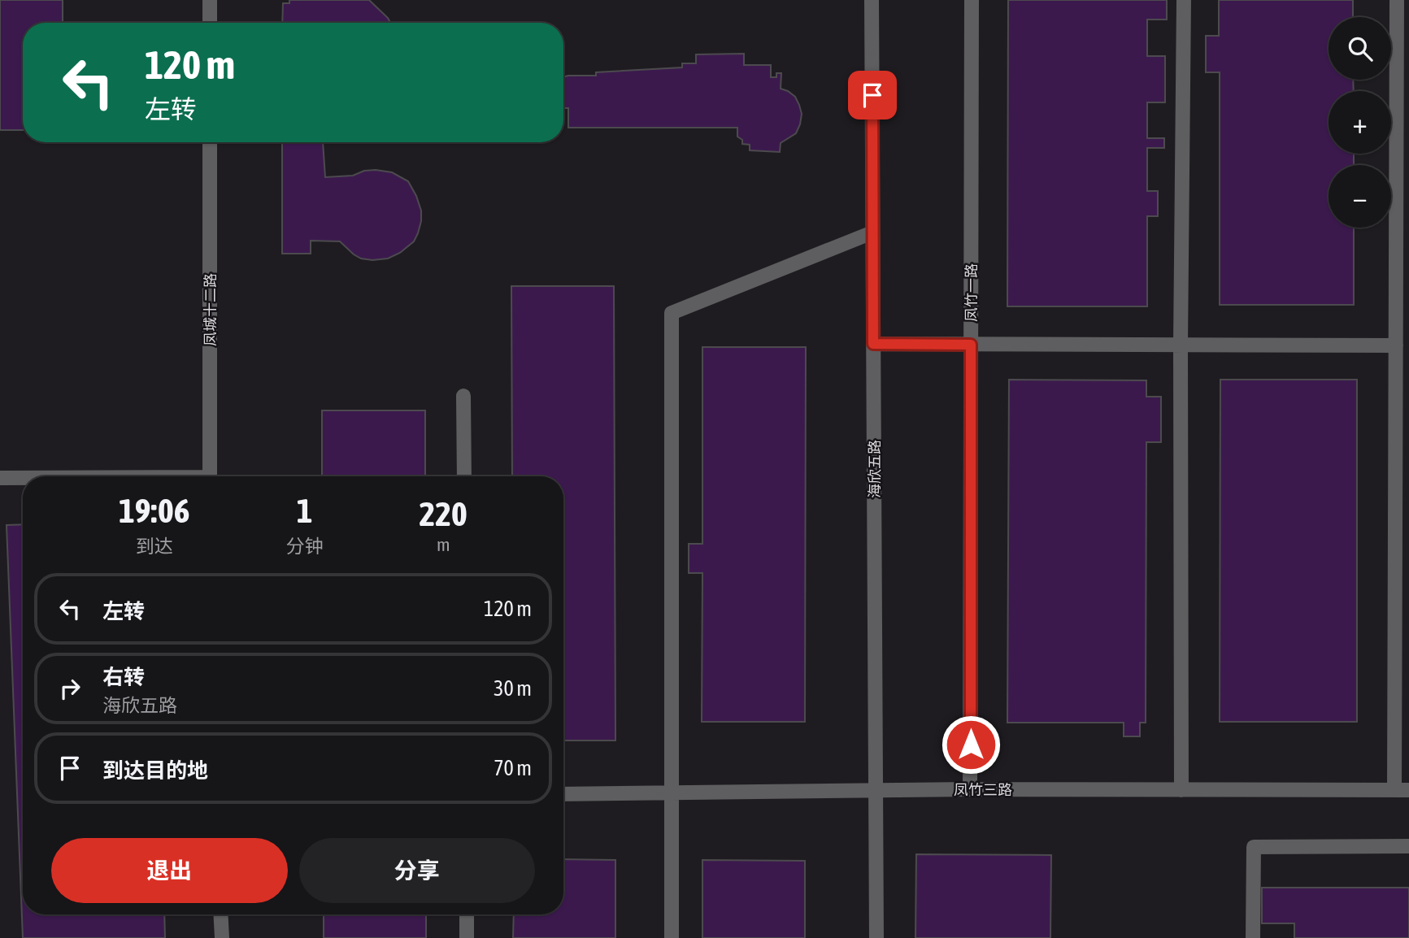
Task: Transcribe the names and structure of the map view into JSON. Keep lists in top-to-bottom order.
{
  "streets": {
    "street": [
      "凤竹一路",
      "凤城十二路",
      "海欣五路",
      "凤竹三路"
    ]
  },
  "crossings": [
    ["凤竹一路", "凤竹三路"],
    ["海欣五路", "凤竹三路"]
  ],
  "page": {
    "map_buttons": ["+", "−"],
    "turn": ["120 m", "左转"],
    "eta": [
      "19:06",
      "到达",
      "1",
      "分钟",
      "220",
      "m"
    ],
    "list": [
      {
        "name": "左转",
        "value": "120 m"
      },
      {
        "name": "右转",
        "note": "海欣五路",
        "value": "30 m"
      },
      {
        "name": "到达目的地",
        "value": "70 m"
      }
    ],
    "buttons": ["退出", "分享"]
  }
}
